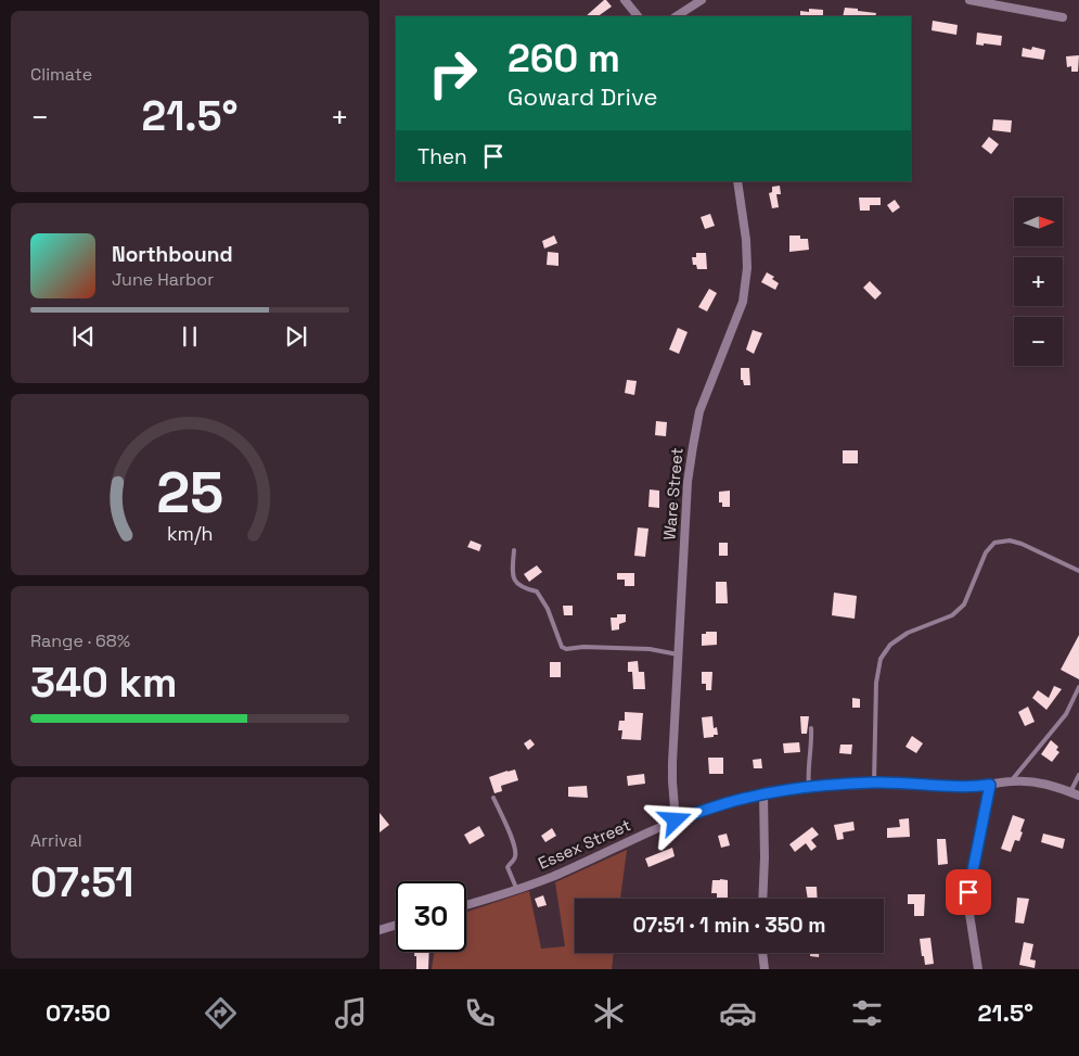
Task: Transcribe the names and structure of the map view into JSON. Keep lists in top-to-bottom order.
{
  "streets": {
    "street": ["Ware Street", "Essex Street"]
  },
  "crossings": [
    ["Ware Street", "Essex Street"]
  ],
  "north": "right",
  "page": {
    "tile": [
      "Climate",
      ["Range · 68%", "340 km"],
      ["Arrival", "07:51"]
    ],
    "turn": ["260 m", "Goward Drive"],
    "heat": ["−", "21.5°", "+"],
    "then": "Then",
    "map_buttons": ["+", "−"],
    "song": ["Northbound", "June Harbor"],
    "limit": "30",
    "trip": "07:51 · 1 min · 350 m",
    "tabs": ["07:50", "21.5°"],
    "gauge": ["25", "km/h"]
  }
}
